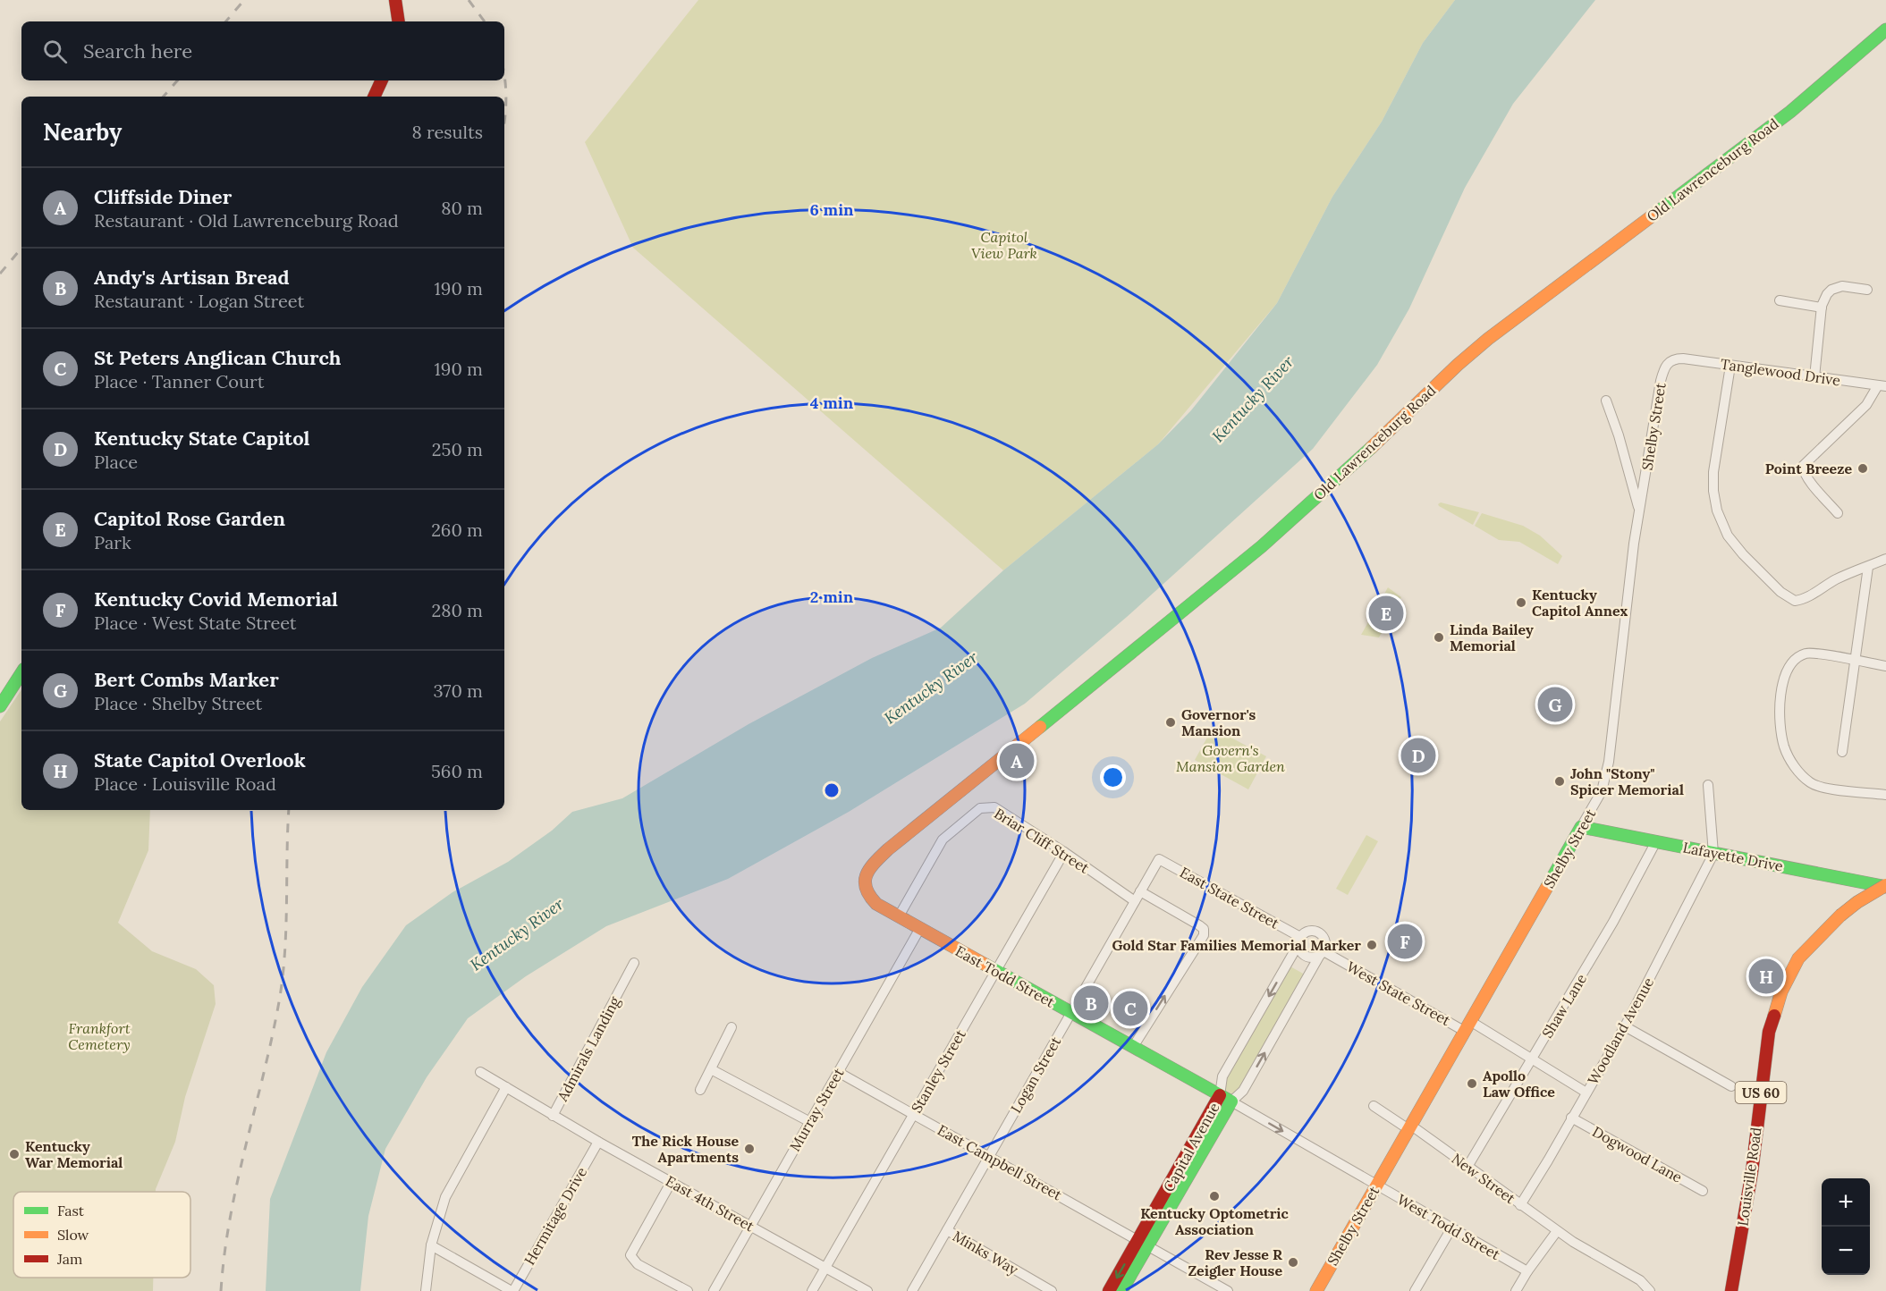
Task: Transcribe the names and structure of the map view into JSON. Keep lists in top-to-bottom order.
{
  "streets": {
    "main road": [
      "Old Lawrenceburg Road",
      "Shelby Street",
      "Lafayette Drive",
      "East Todd Street",
      "US 60",
      "Capital Avenue",
      "Louisville Road"
    ],
    "street": [
      "Tanglewood Drive",
      "Briar Cliff Street",
      "East State Street",
      "West State Street",
      "Shaw Lane",
      "Woodland Avenue",
      "Admirals Landing",
      "Stanley Street",
      "Logan Street",
      "Murray Street",
      "Dogwood Lane",
      "East Campbell Street",
      "New Street",
      "East 4th Street",
      "Hermitage Drive",
      "West Todd Street",
      "Minks Way"
    ]
  },
  "crossings": [
    ["Old Lawrenceburg Road", "East Todd Street"],
    ["Tanglewood Drive", "Shelby Street"],
    ["Shelby Street", "Lafayette Drive"],
    ["Shelby Street", "West State Street"],
    ["Shelby Street", "New Street"],
    ["Shelby Street", "West Todd Street"],
    ["Briar Cliff Street", "East Todd Street"],
    ["Briar Cliff Street", "Stanley Street"],
    ["Briar Cliff Street", "Logan Street"],
    ["Lafayette Drive", "Shaw Lane"],
    ["Lafayette Drive", "Woodland Avenue"],
    ["Lafayette Drive", "Louisville Road"],
    ["East State Street", "West State Street"],
    ["East State Street", "Logan Street"],
    ["East State Street", "Capital Avenue"],
    ["East Todd Street", "Stanley Street"],
    ["East Todd Street", "Logan Street"],
    ["East Todd Street", "Murray Street"],
    ["East Todd Street", "Capital Avenue"],
    ["East Todd Street", "West Todd Street"],
    ["West State Street", "Shaw Lane"],
    ["West State Street", "Woodland Avenue"],
    ["West State Street", "Capital Avenue"],
    ["Shaw Lane", "New Street"],
    ["Woodland Avenue", "Dogwood Lane"],
    ["Woodland Avenue", "New Street"],
    ["Admirals Landing", "East 4th Street"],
    ["Stanley Street", "East Campbell Street"],
    ["Stanley Street", "East 4th Street"],
    ["Logan Street", "East Campbell Street"],
    ["Logan Street", "Minks Way"],
    ["Murray Street", "East Campbell Street"],
    ["Murray Street", "East 4th Street"],
    ["Capital Avenue", "East Campbell Street"],
    ["Capital Avenue", "West Todd Street"],
    ["East 4th Street", "Hermitage Drive"]
  ],
  "one_way": ["West Todd Street"],
  "water": ["Kentucky River"],
  "parks": ["Capitol View Park", "Govern's Mansion Garden", "Frankfort Cemetery"],
  "places": [
    "Point Breeze",
    "Kentucky Capitol Annex",
    "Linda Bailey Memorial",
    "Governor's Mansion",
    "John \"Stony\" Spicer Memorial",
    "Gold Star Families Memorial Marker",
    "Apollo Law Office",
    "The Rick House Apartments",
    "Kentucky War Memorial",
    "Kentucky Optometric Association",
    "Rev Jesse R Zeigler House"
  ],
  "legend": ["Fast", "Slow", "Jam"],
  "page": {
    "search": "Search here",
    "heading": ["Nearby", "8 results"],
    "list": [
      {
        "mark": "A",
        "name": "Cliffside Diner",
        "note": "Restaurant · Old Lawrenceburg Road",
        "value": "80 m"
      },
      {
        "mark": "B",
        "name": "Andy's Artisan Bread",
        "note": "Restaurant · Logan Street",
        "value": "190 m"
      },
      {
        "mark": "C",
        "name": "St Peters Anglican Church",
        "note": "Place · Tanner Court",
        "value": "190 m"
      },
      {
        "mark": "D",
        "name": "Kentucky State Capitol",
        "note": "Place",
        "value": "250 m"
      },
      {
        "mark": "E",
        "name": "Capitol Rose Garden",
        "note": "Park",
        "value": "260 m"
      },
      {
        "mark": "F",
        "name": "Kentucky Covid Memorial",
        "note": "Place · West State Street",
        "value": "280 m"
      },
      {
        "mark": "G",
        "name": "Bert Combs Marker",
        "note": "Place · Shelby Street",
        "value": "370 m"
      },
      {
        "mark": "H",
        "name": "State Capitol Overlook",
        "note": "Place · Louisville Road",
        "value": "560 m"
      }
    ],
    "pins": [
      "E",
      "G",
      "D",
      "A",
      "F",
      "H",
      "B",
      "C"
    ],
    "map_buttons": ["+", "−"]
  },
  "rings": ["6 min", "4 min", "2 min"]
}
